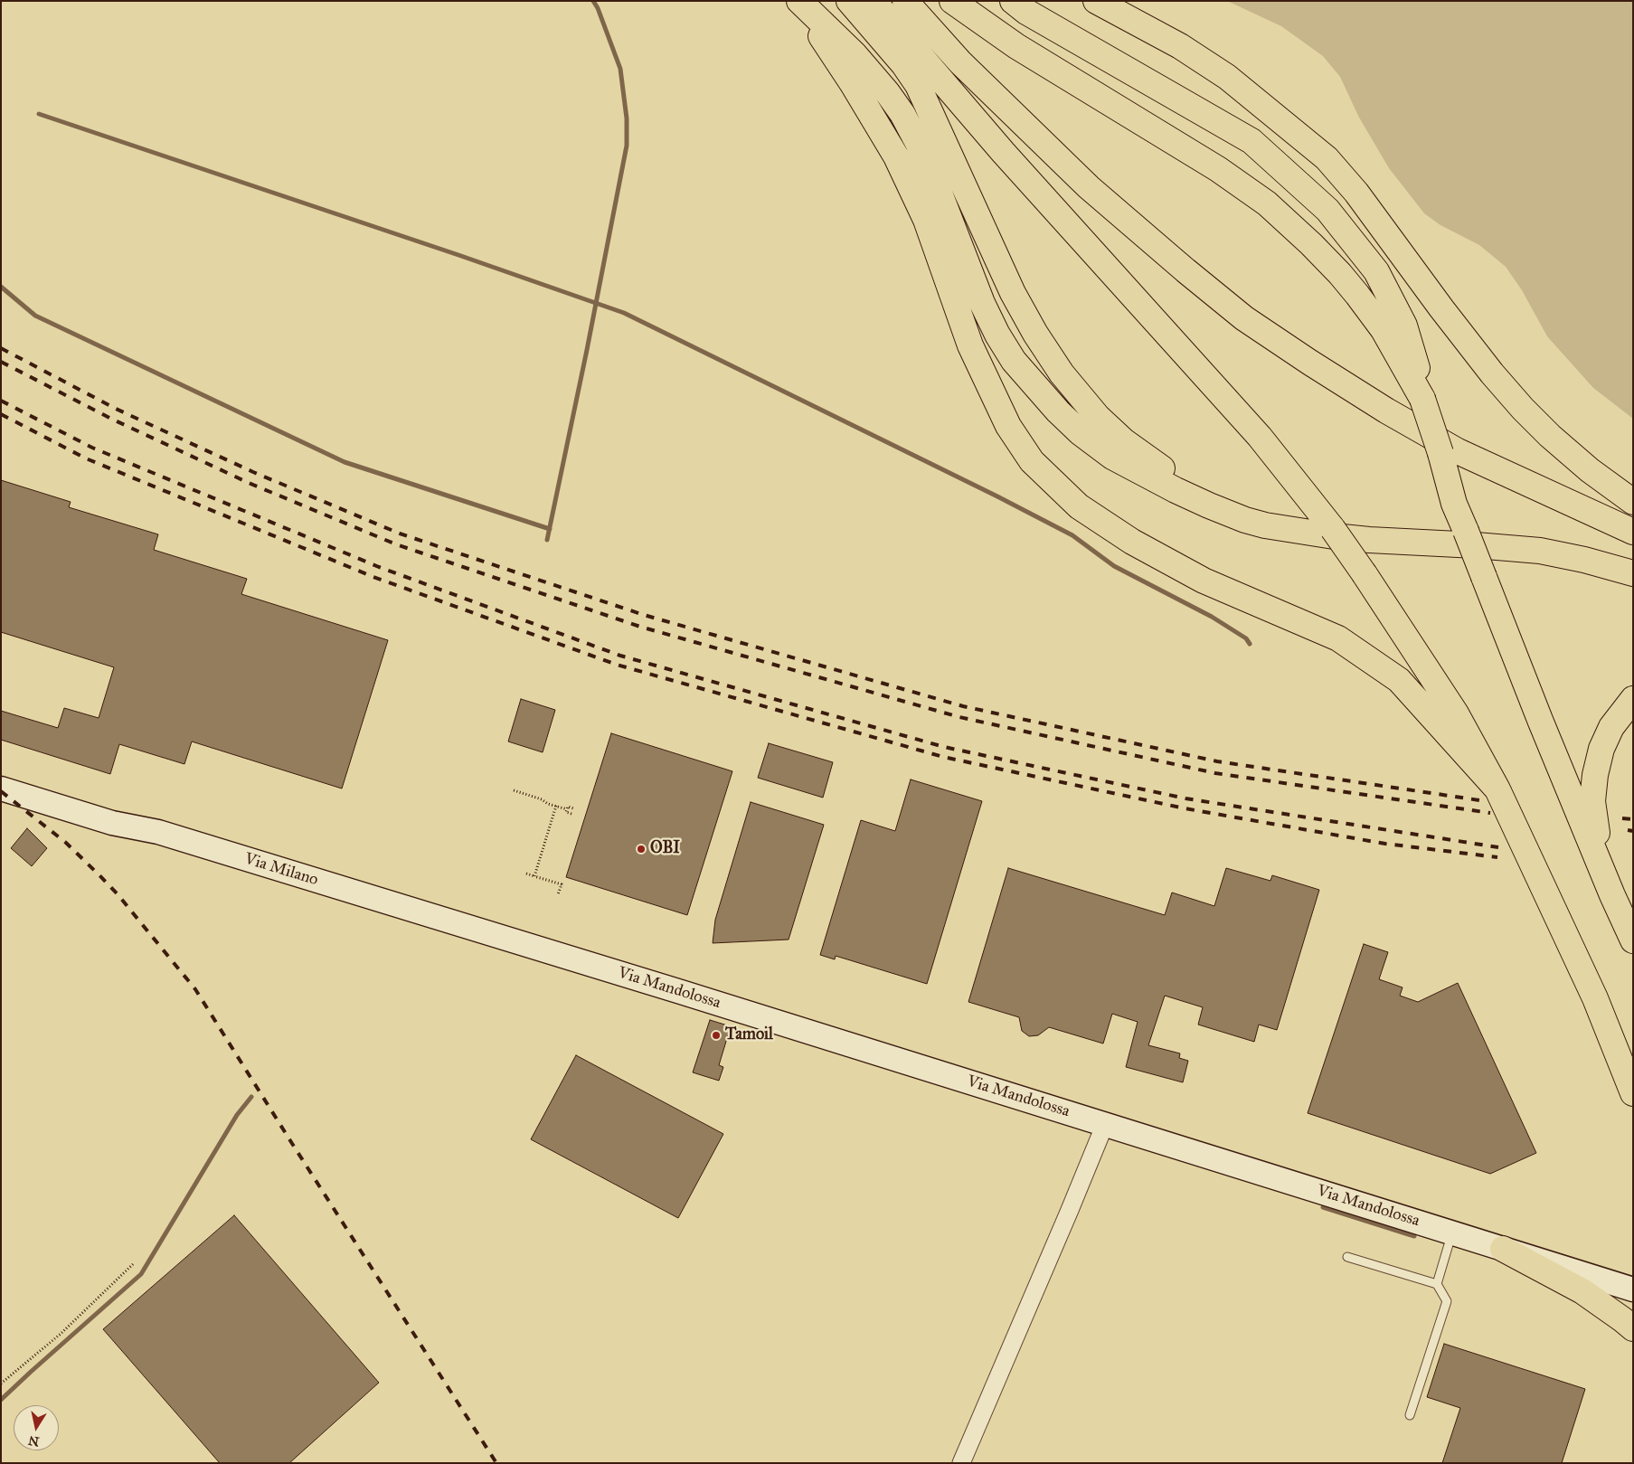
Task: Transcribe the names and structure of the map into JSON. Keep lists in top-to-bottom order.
{
  "streets": {
    "main road": ["Via Milano", "Via Mandolossa"]
  },
  "crossings": [
    ["Via Milano", "Via Mandolossa"]
  ],
  "places": ["OBI", "Tamoil"],
  "north": "bottom"
}
